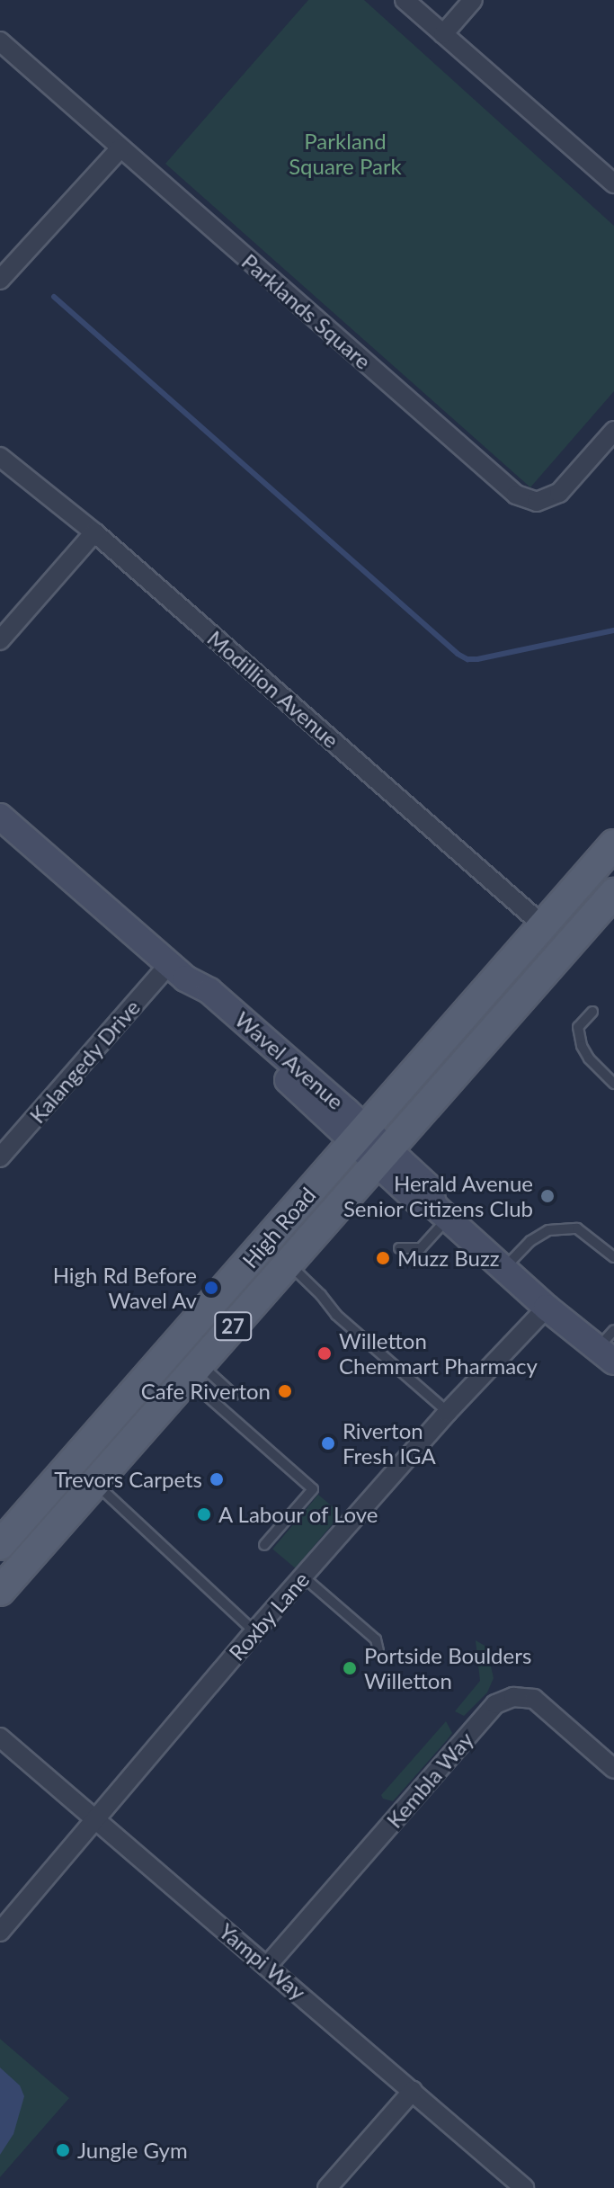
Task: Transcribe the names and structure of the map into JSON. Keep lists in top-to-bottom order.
{
  "streets": {
    "main road": ["High Road", "27"],
    "street": [
      "Parklands Square",
      "Modillion Avenue",
      "Wavel Avenue",
      "Kalangedy Drive",
      "Roxby Lane",
      "Kembla Way",
      "Yampi Way"
    ]
  },
  "crossings": [
    ["Modillion Avenue", "High Road"],
    ["Wavel Avenue", "Kalangedy Drive"],
    ["Wavel Avenue", "High Road"],
    ["Wavel Avenue", "Roxby Lane"],
    ["Roxby Lane", "Yampi Way"],
    ["Kembla Way", "Yampi Way"]
  ],
  "parks": ["Parkland Square Park"],
  "places": [
    "Herald Avenue Senior Citizens Club",
    "Muzz Buzz",
    "High Rd Before Wavel Av",
    "Willetton Chemmart Pharmacy",
    "Cafe Riverton",
    "Riverton Fresh IGA",
    "Trevors Carpets",
    "A Labour of Love",
    "Portside Boulders Willetton",
    "Jungle Gym"
  ]
}
